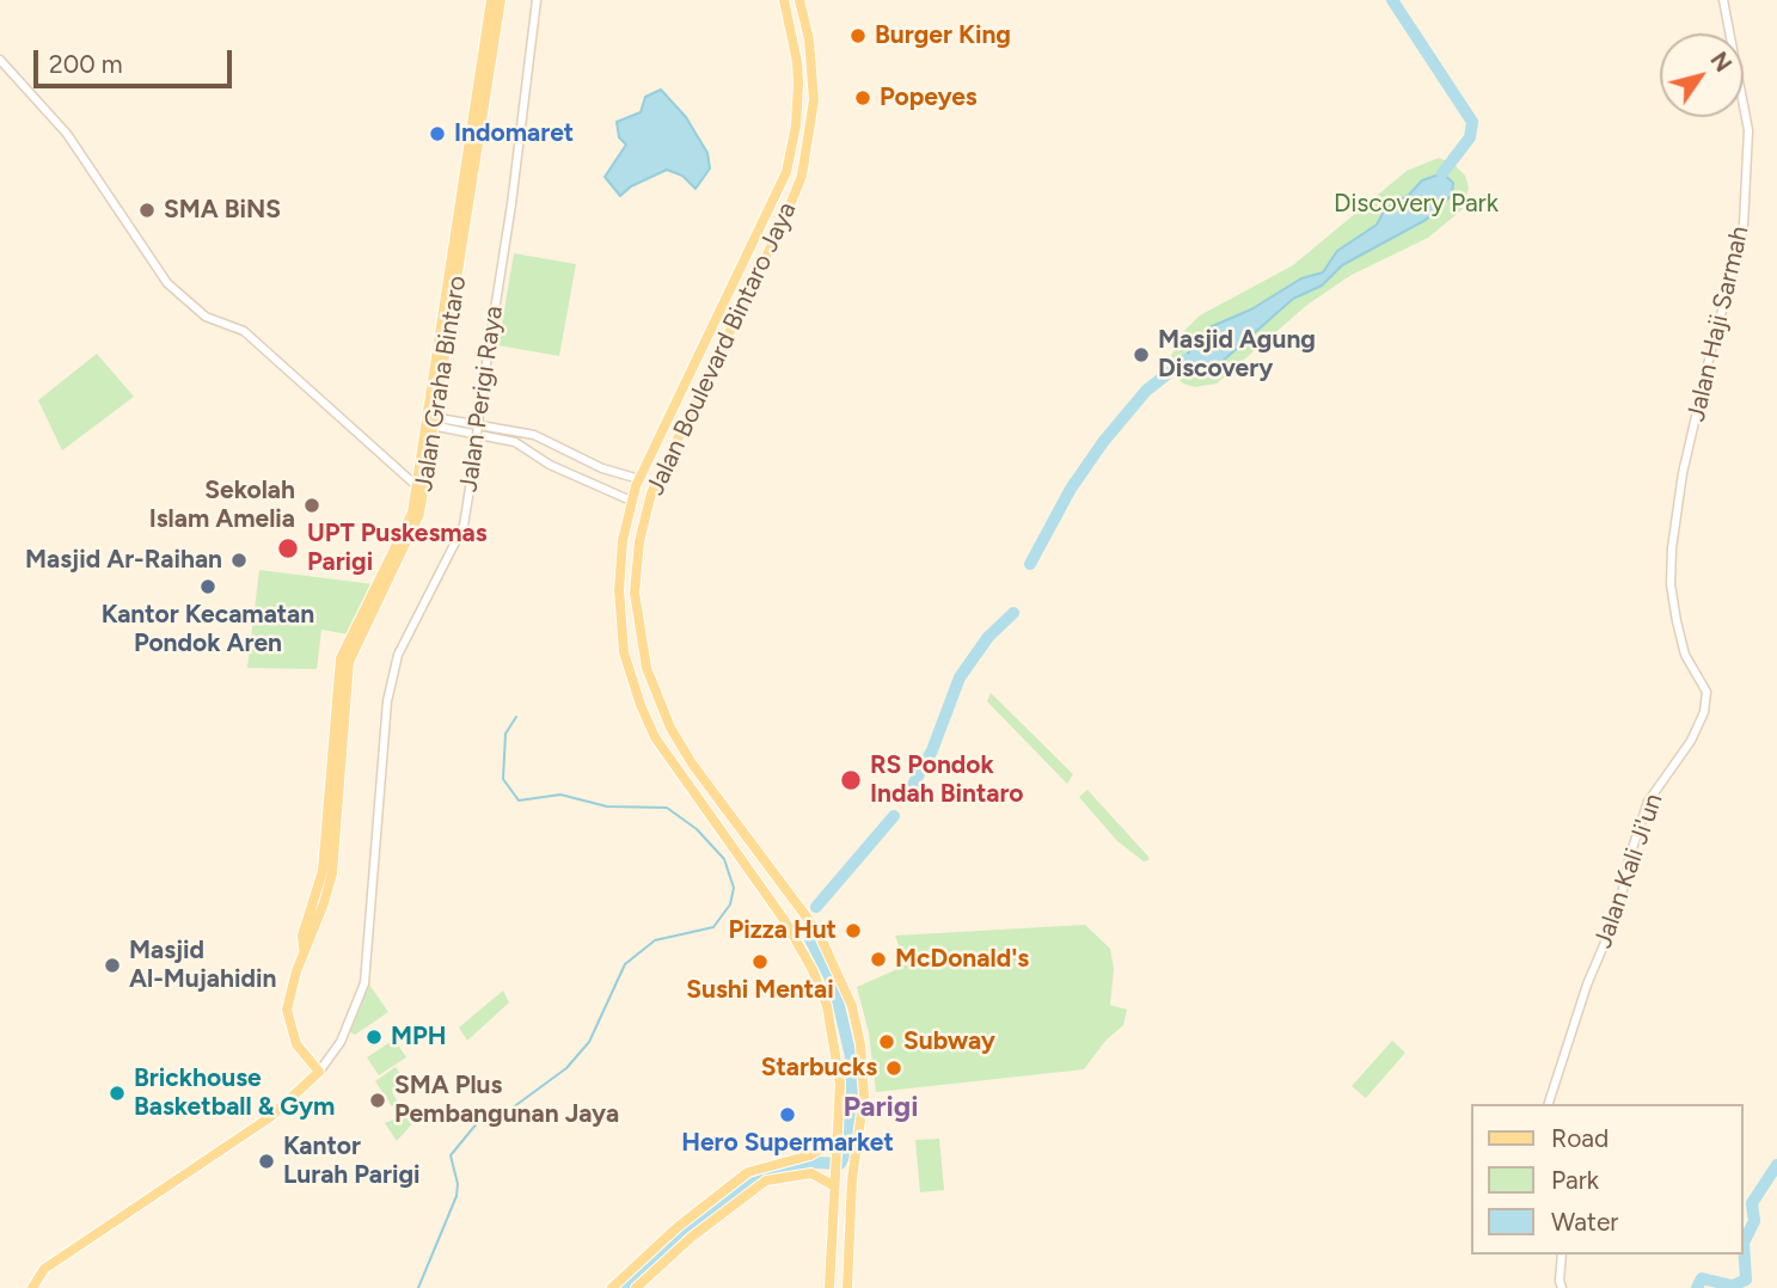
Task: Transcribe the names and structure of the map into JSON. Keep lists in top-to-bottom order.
{
  "streets": {
    "main road": ["Jalan Boulevard Bintaro Jaya", "Jalan Graha Bintaro"],
    "street": ["Jalan Haji Sarmah", "Jalan Perigi Raya", "Jalan Kali Ji'un"]
  },
  "crossings": [
    ["Jalan Haji Sarmah", "Jalan Kali Ji'un"],
    ["Jalan Graha Bintaro", "Jalan Perigi Raya"]
  ],
  "districts": ["Parigi"],
  "parks": ["Discovery Park"],
  "places": [
    "Burger King",
    "Popeyes",
    "Indomaret",
    "SMA BiNS",
    "Masjid Agung Discovery",
    "Sekolah Islam Amelia",
    "UPT Puskesmas Parigi",
    "Masjid Ar-Raihan",
    "Kantor Kecamatan Pondok Aren",
    "RS Pondok Indah Bintaro",
    "Pizza Hut",
    "McDonald's",
    "Sushi Mentai",
    "Masjid Al-Mujahidin",
    "MPH",
    "Subway",
    "Starbucks",
    "Brickhouse Basketball & Gym",
    "SMA Plus Pembangunan Jaya",
    "Hero Supermarket",
    "Kantor Lurah Parigi"
  ],
  "legend": ["Road", "Park", "Water"],
  "scale_bar": "200 m",
  "north": "top right"
}
